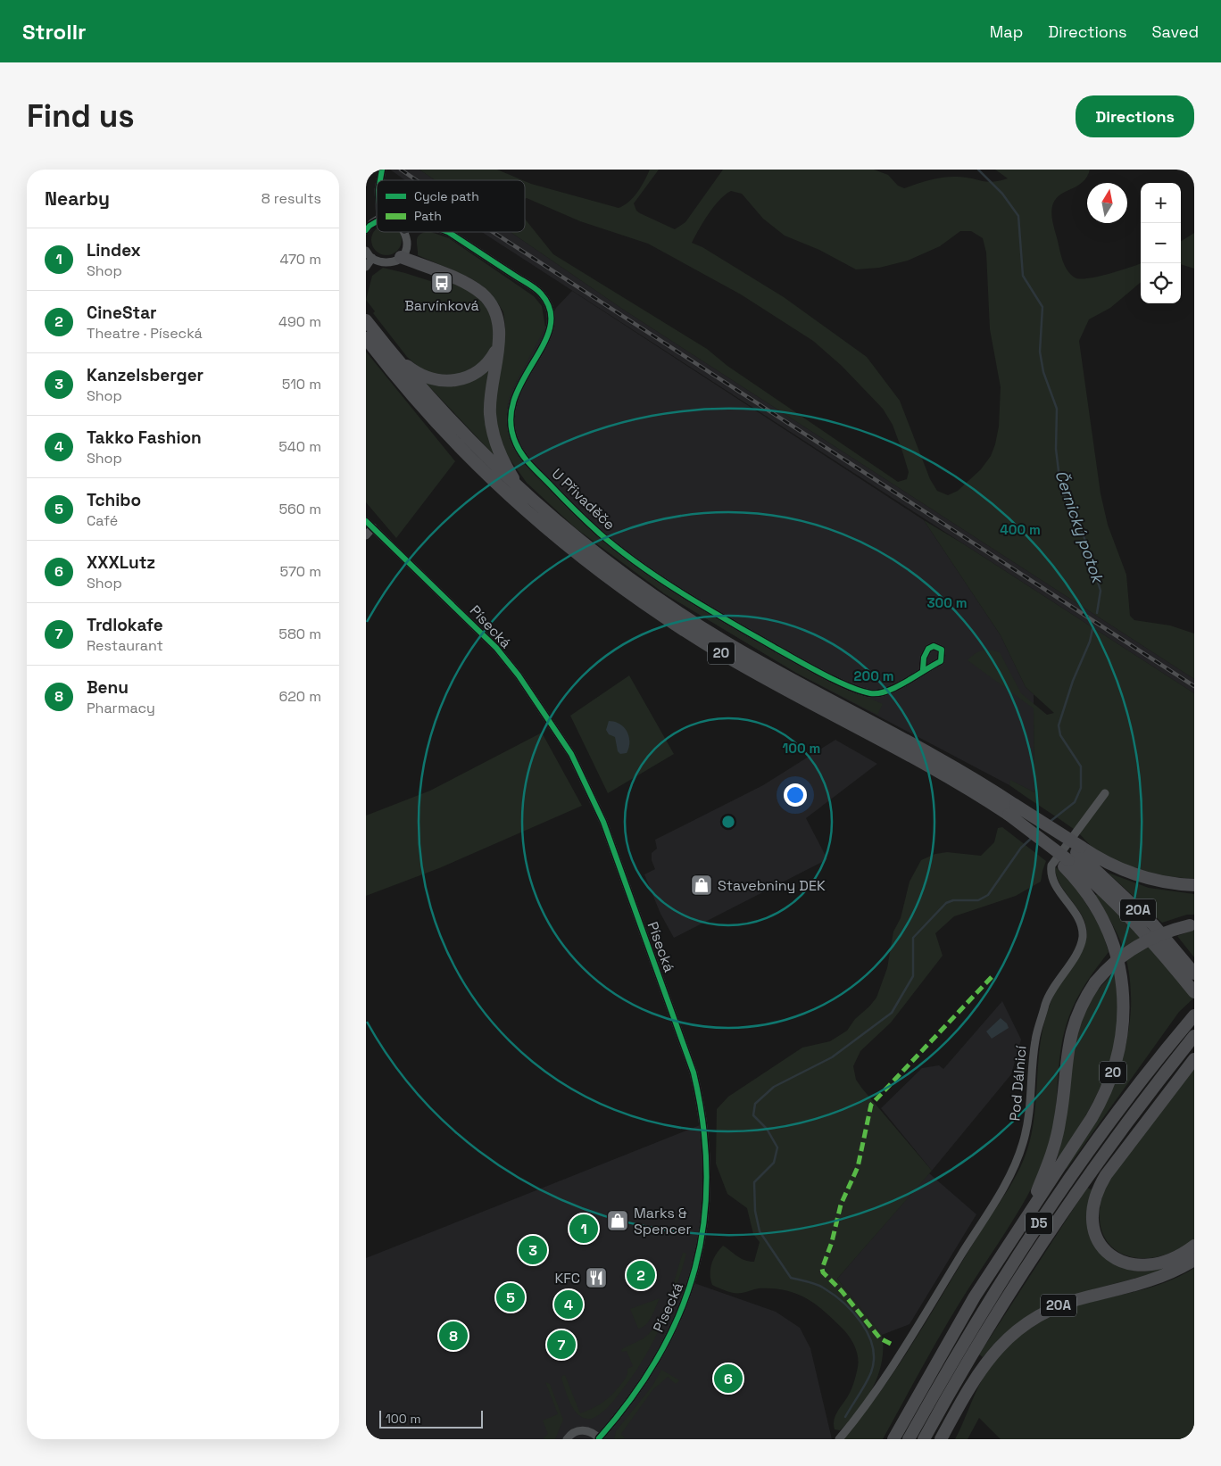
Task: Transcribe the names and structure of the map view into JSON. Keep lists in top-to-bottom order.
{
  "streets": {
    "highway": ["20", "20A", "D5"],
    "street": ["U Přivaděče", "Písecká", "Pod Dálnicí"]
  },
  "crossings": [
    ["20", "20A"]
  ],
  "water": ["Černický potok"],
  "places": {
    "bus stop": ["Barvínková"],
    "shop": ["Stavebniny DEK", "Marks & Spencer"],
    "restaurant": ["KFC"]
  },
  "legend": ["Cycle path", "Path"],
  "scale_bar": "100 m",
  "north": "top",
  "page": {
    "header": "Strollr",
    "nav": ["Map", "Directions", "Saved"],
    "buttons": "Directions",
    "title": "Find us",
    "heading": ["Nearby", "8 results"],
    "map_buttons": ["+", "−"],
    "list": [
      {
        "mark": "1",
        "name": "Lindex",
        "note": "Shop",
        "value": "470 m"
      },
      {
        "mark": "2",
        "name": "CineStar",
        "note": "Theatre · Písecká",
        "value": "490 m"
      },
      {
        "mark": "3",
        "name": "Kanzelsberger",
        "note": "Shop",
        "value": "510 m"
      },
      {
        "mark": "4",
        "name": "Takko Fashion",
        "note": "Shop",
        "value": "540 m"
      },
      {
        "mark": "5",
        "name": "Tchibo",
        "note": "Café",
        "value": "560 m"
      },
      {
        "mark": "6",
        "name": "XXXLutz",
        "note": "Shop",
        "value": "570 m"
      },
      {
        "mark": "7",
        "name": "Trdlokafe",
        "note": "Restaurant",
        "value": "580 m"
      },
      {
        "mark": "8",
        "name": "Benu",
        "note": "Pharmacy",
        "value": "620 m"
      }
    ],
    "pins": [
      "1",
      "3",
      "2",
      "5",
      "4",
      "8",
      "7",
      "6"
    ],
    "scale": "100 m"
  },
  "rings": [
    "400 m",
    "300 m",
    "200 m",
    "100 m"
  ]
}
